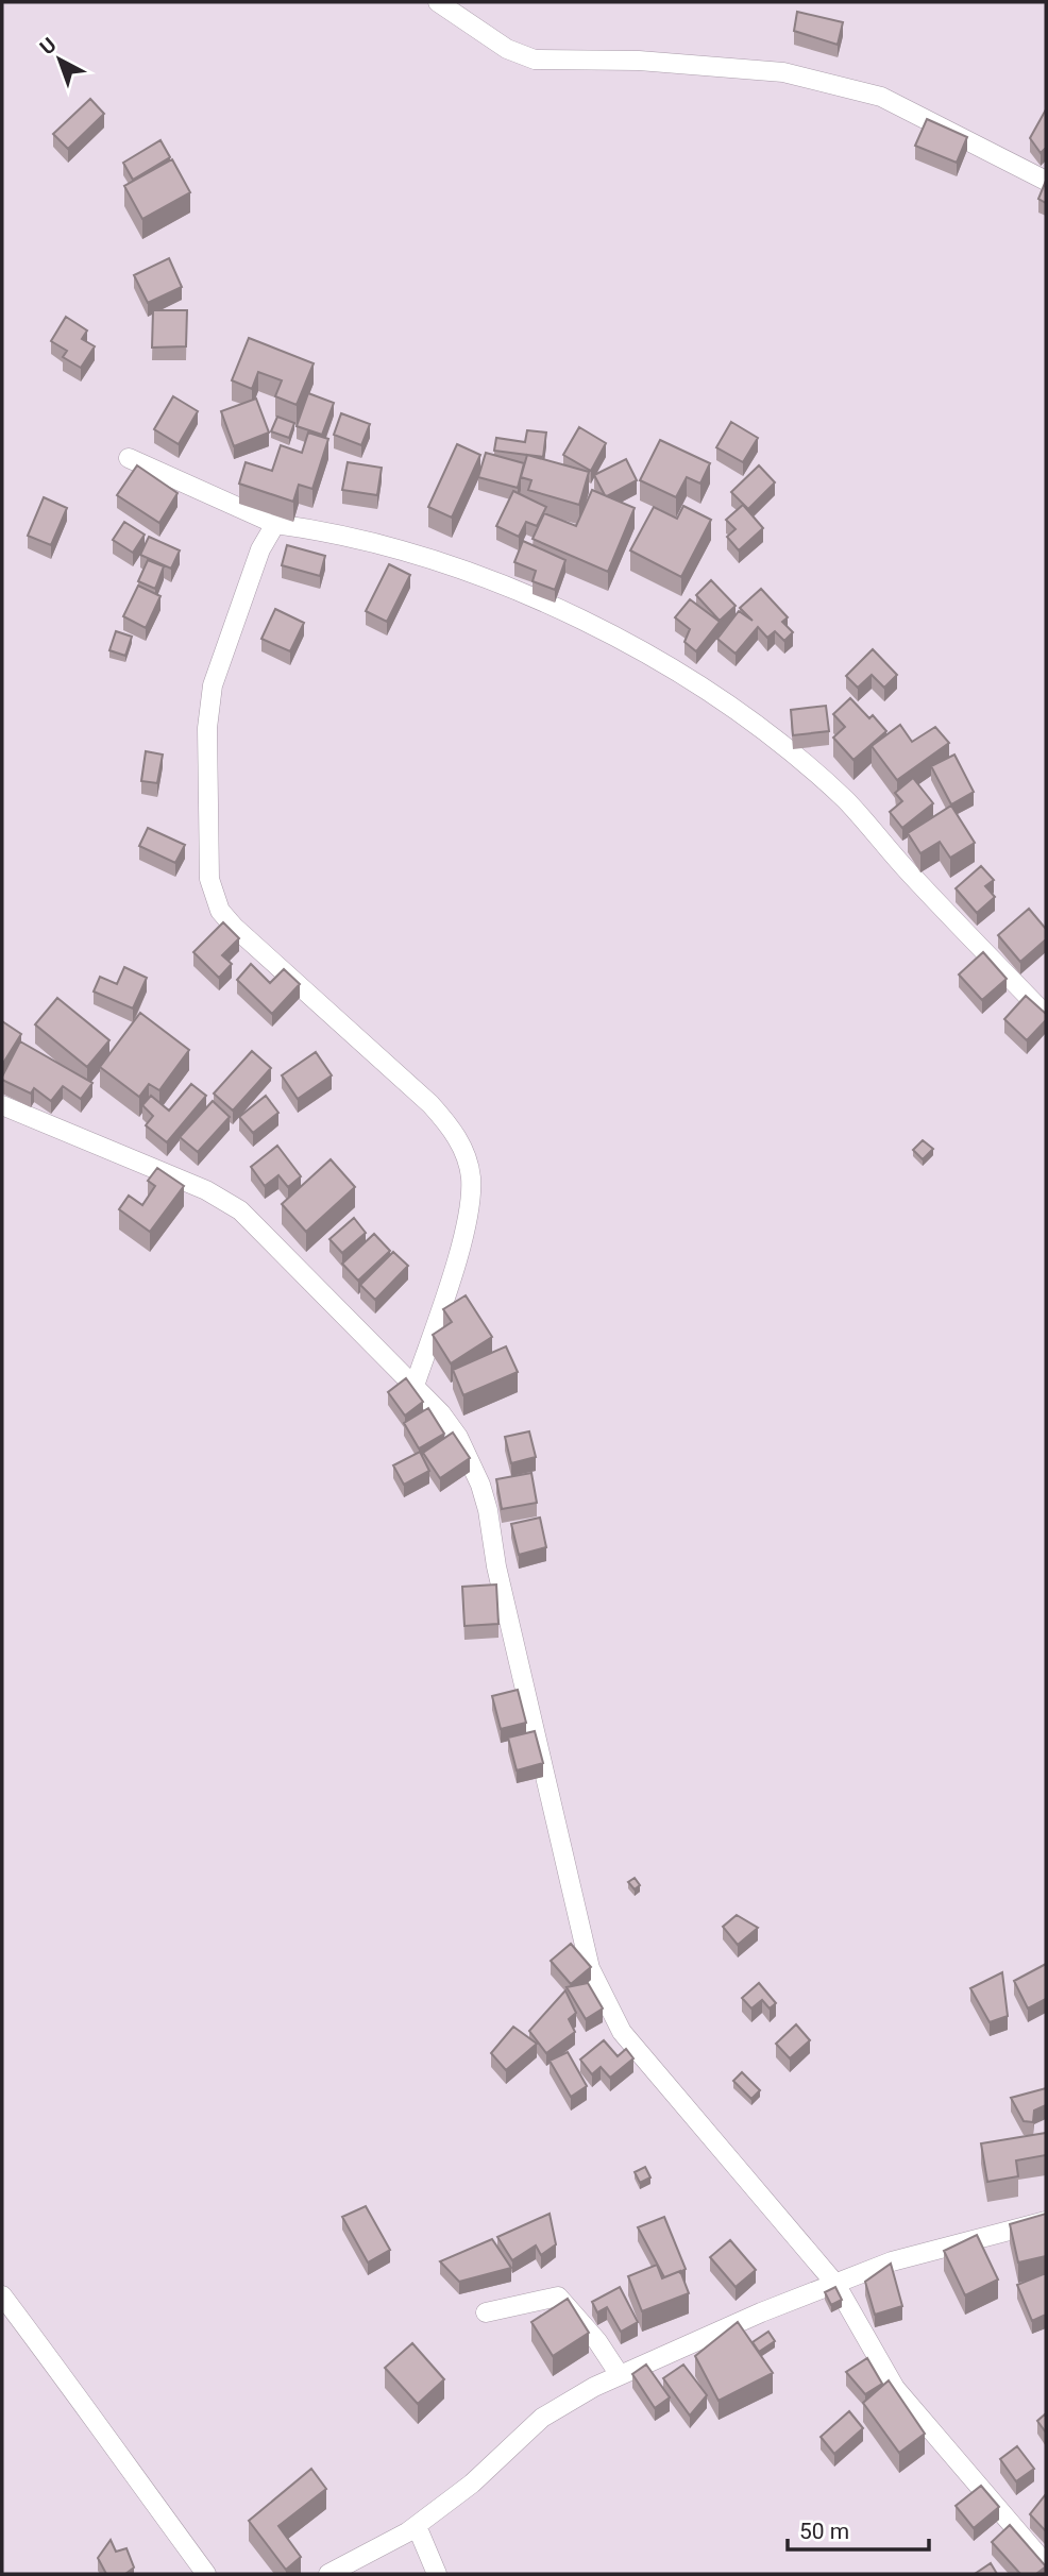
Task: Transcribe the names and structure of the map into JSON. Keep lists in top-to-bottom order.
{
  "scale_bar": "50 m",
  "north": "top left"
}
